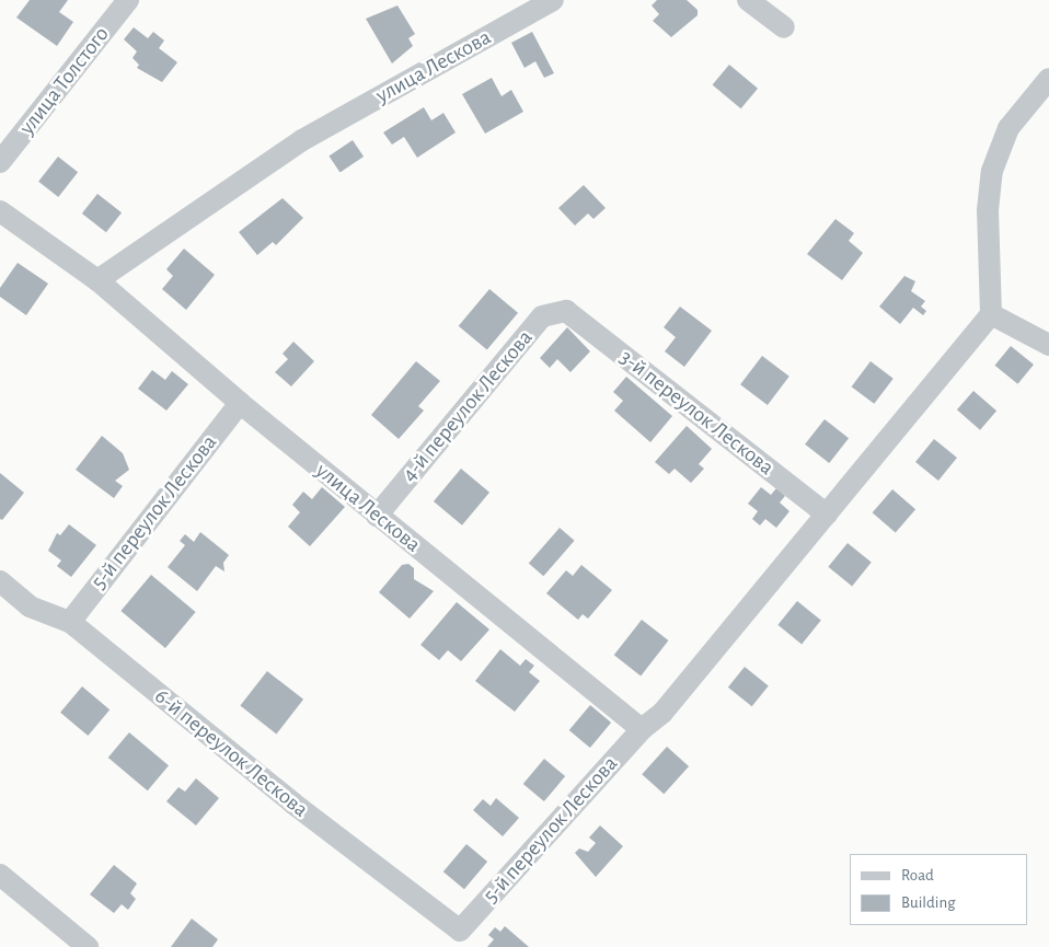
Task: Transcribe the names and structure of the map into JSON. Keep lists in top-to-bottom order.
{
  "streets": {
    "street": [
      "улица Лескова",
      "улица Толстого",
      "4-й переулок Лескова",
      "3-й переулок Лескова",
      "5-й переулок Лескова",
      "6-й переулок Лескова"
    ]
  },
  "crossings": [
    ["улица Лескова", "4-й переулок Лескова"],
    ["улица Лескова", "5-й переулок Лескова"],
    ["4-й переулок Лескова", "3-й переулок Лескова"],
    ["5-й переулок Лескова", "6-й переулок Лескова"]
  ],
  "legend": ["Road", "Building"]
}
